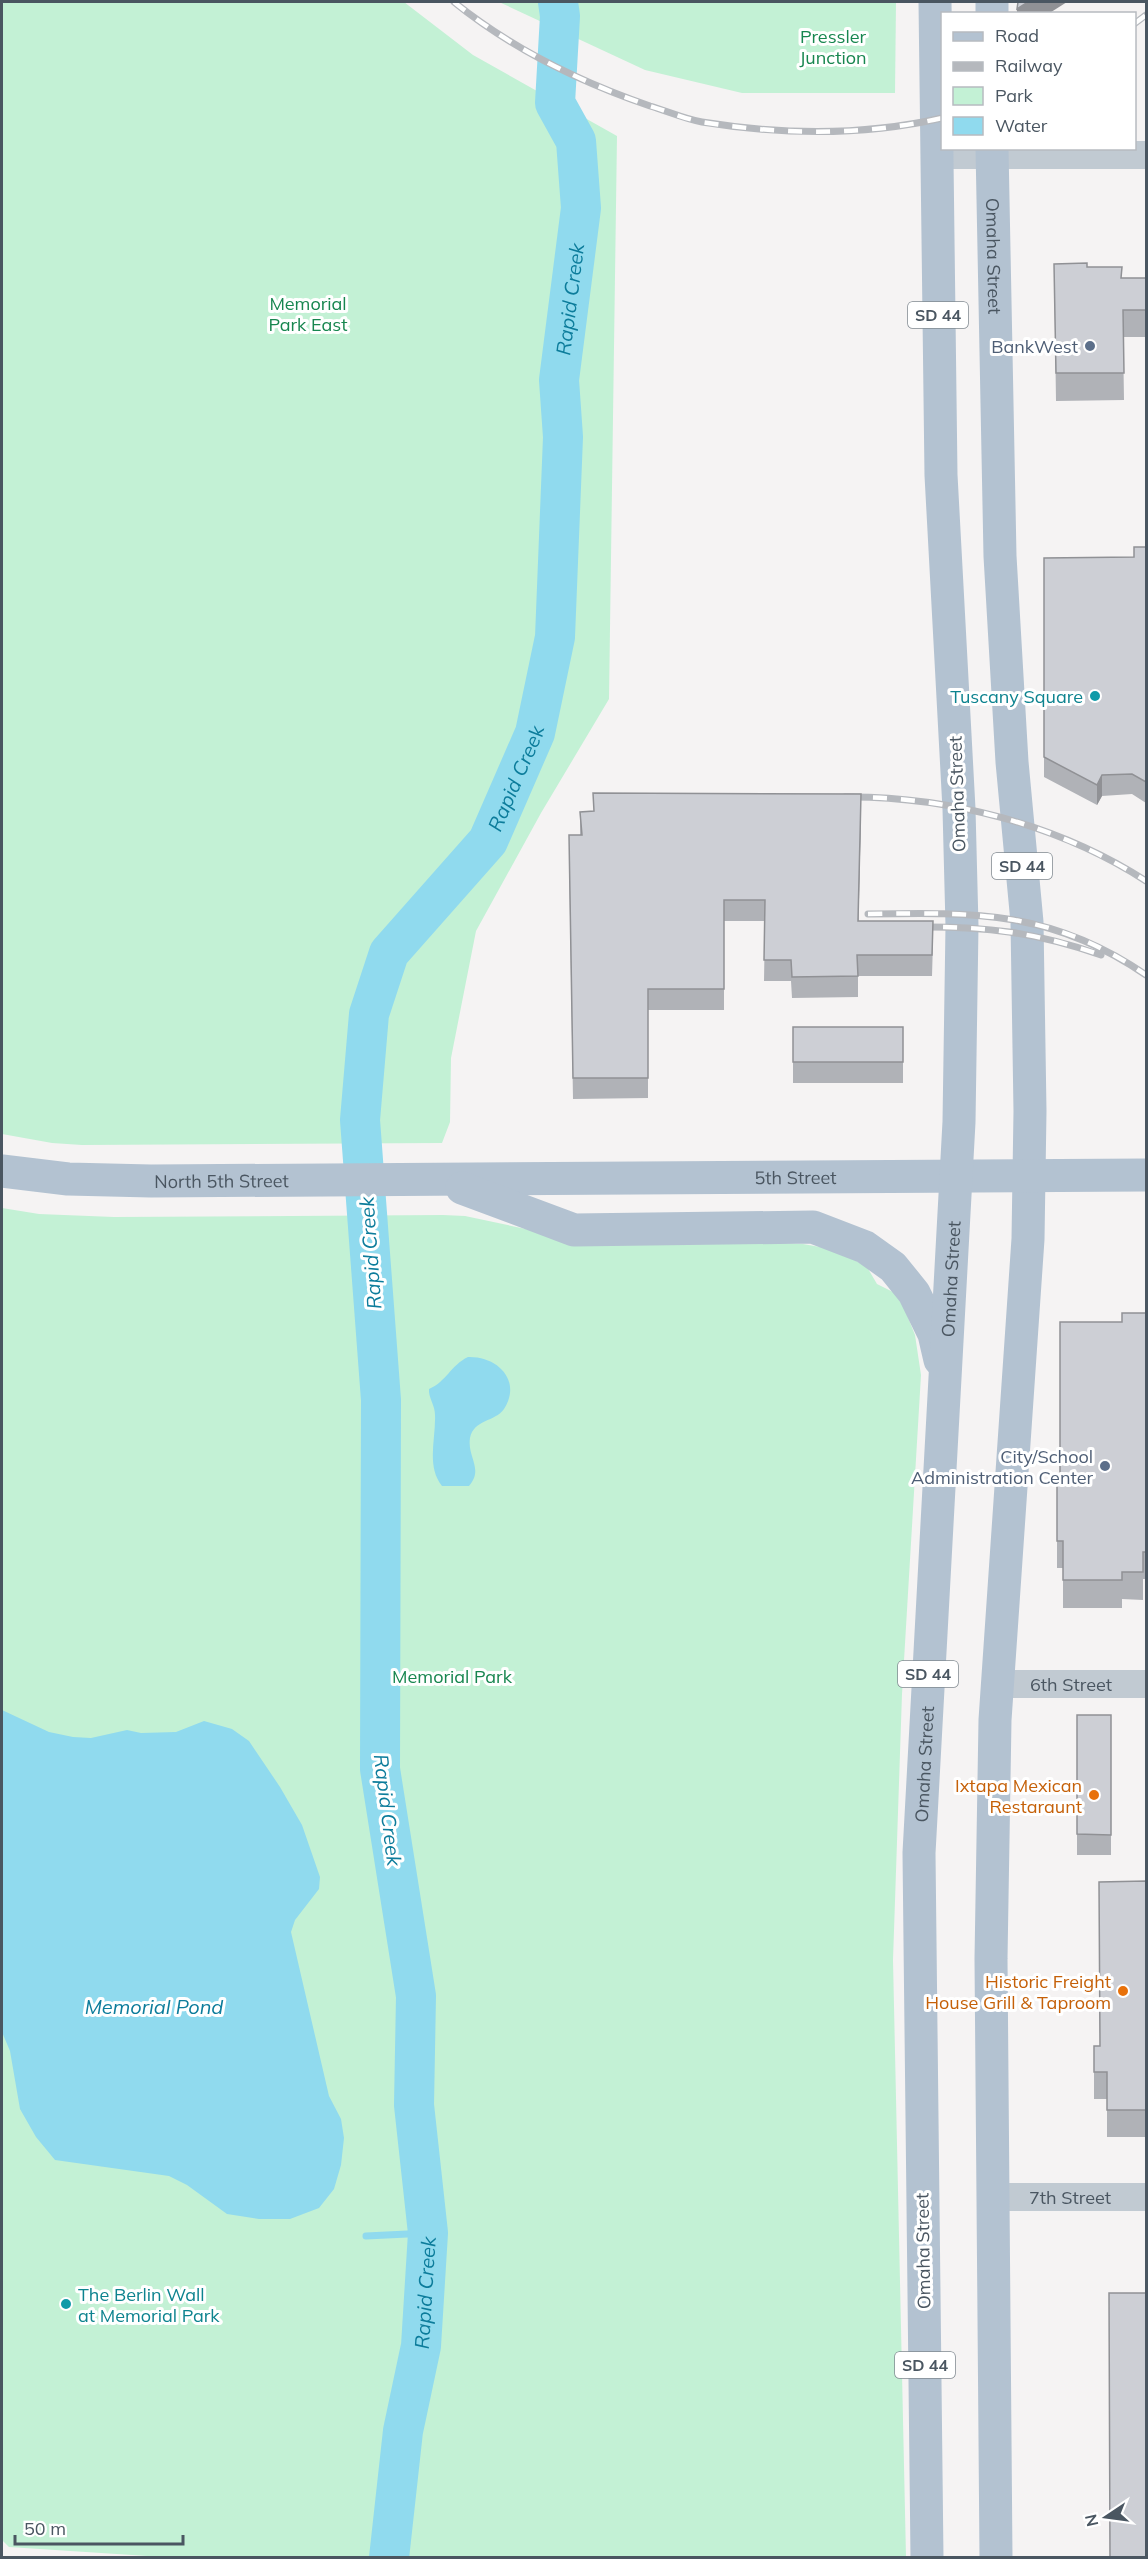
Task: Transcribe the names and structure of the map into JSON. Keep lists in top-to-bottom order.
{
  "streets": {
    "main road": [
      "Omaha Street",
      "SD 44",
      "5th Street",
      "North 5th Street"
    ],
    "street": ["6th Street", "7th Street"]
  },
  "crossings": [
    ["Omaha Street", "5th Street"],
    ["Omaha Street", "6th Street"],
    ["Omaha Street", "7th Street"],
    ["5th Street", "North 5th Street"]
  ],
  "water": ["Rapid Creek", "Memorial Pond"],
  "parks": ["Pressler Junction", "Memorial Park East", "Memorial Park"],
  "places": [
    "BankWest",
    "Tuscany Square",
    "City/School Administration Center",
    "Ixtapa Mexican Restaraunt",
    "Historic Freight House Grill & Taproom",
    "The Berlin Wall at Memorial Park"
  ],
  "legend": [
    "Road",
    "Railway",
    "Park",
    "Water"
  ],
  "scale_bar": "50 m",
  "north": "left"
}
